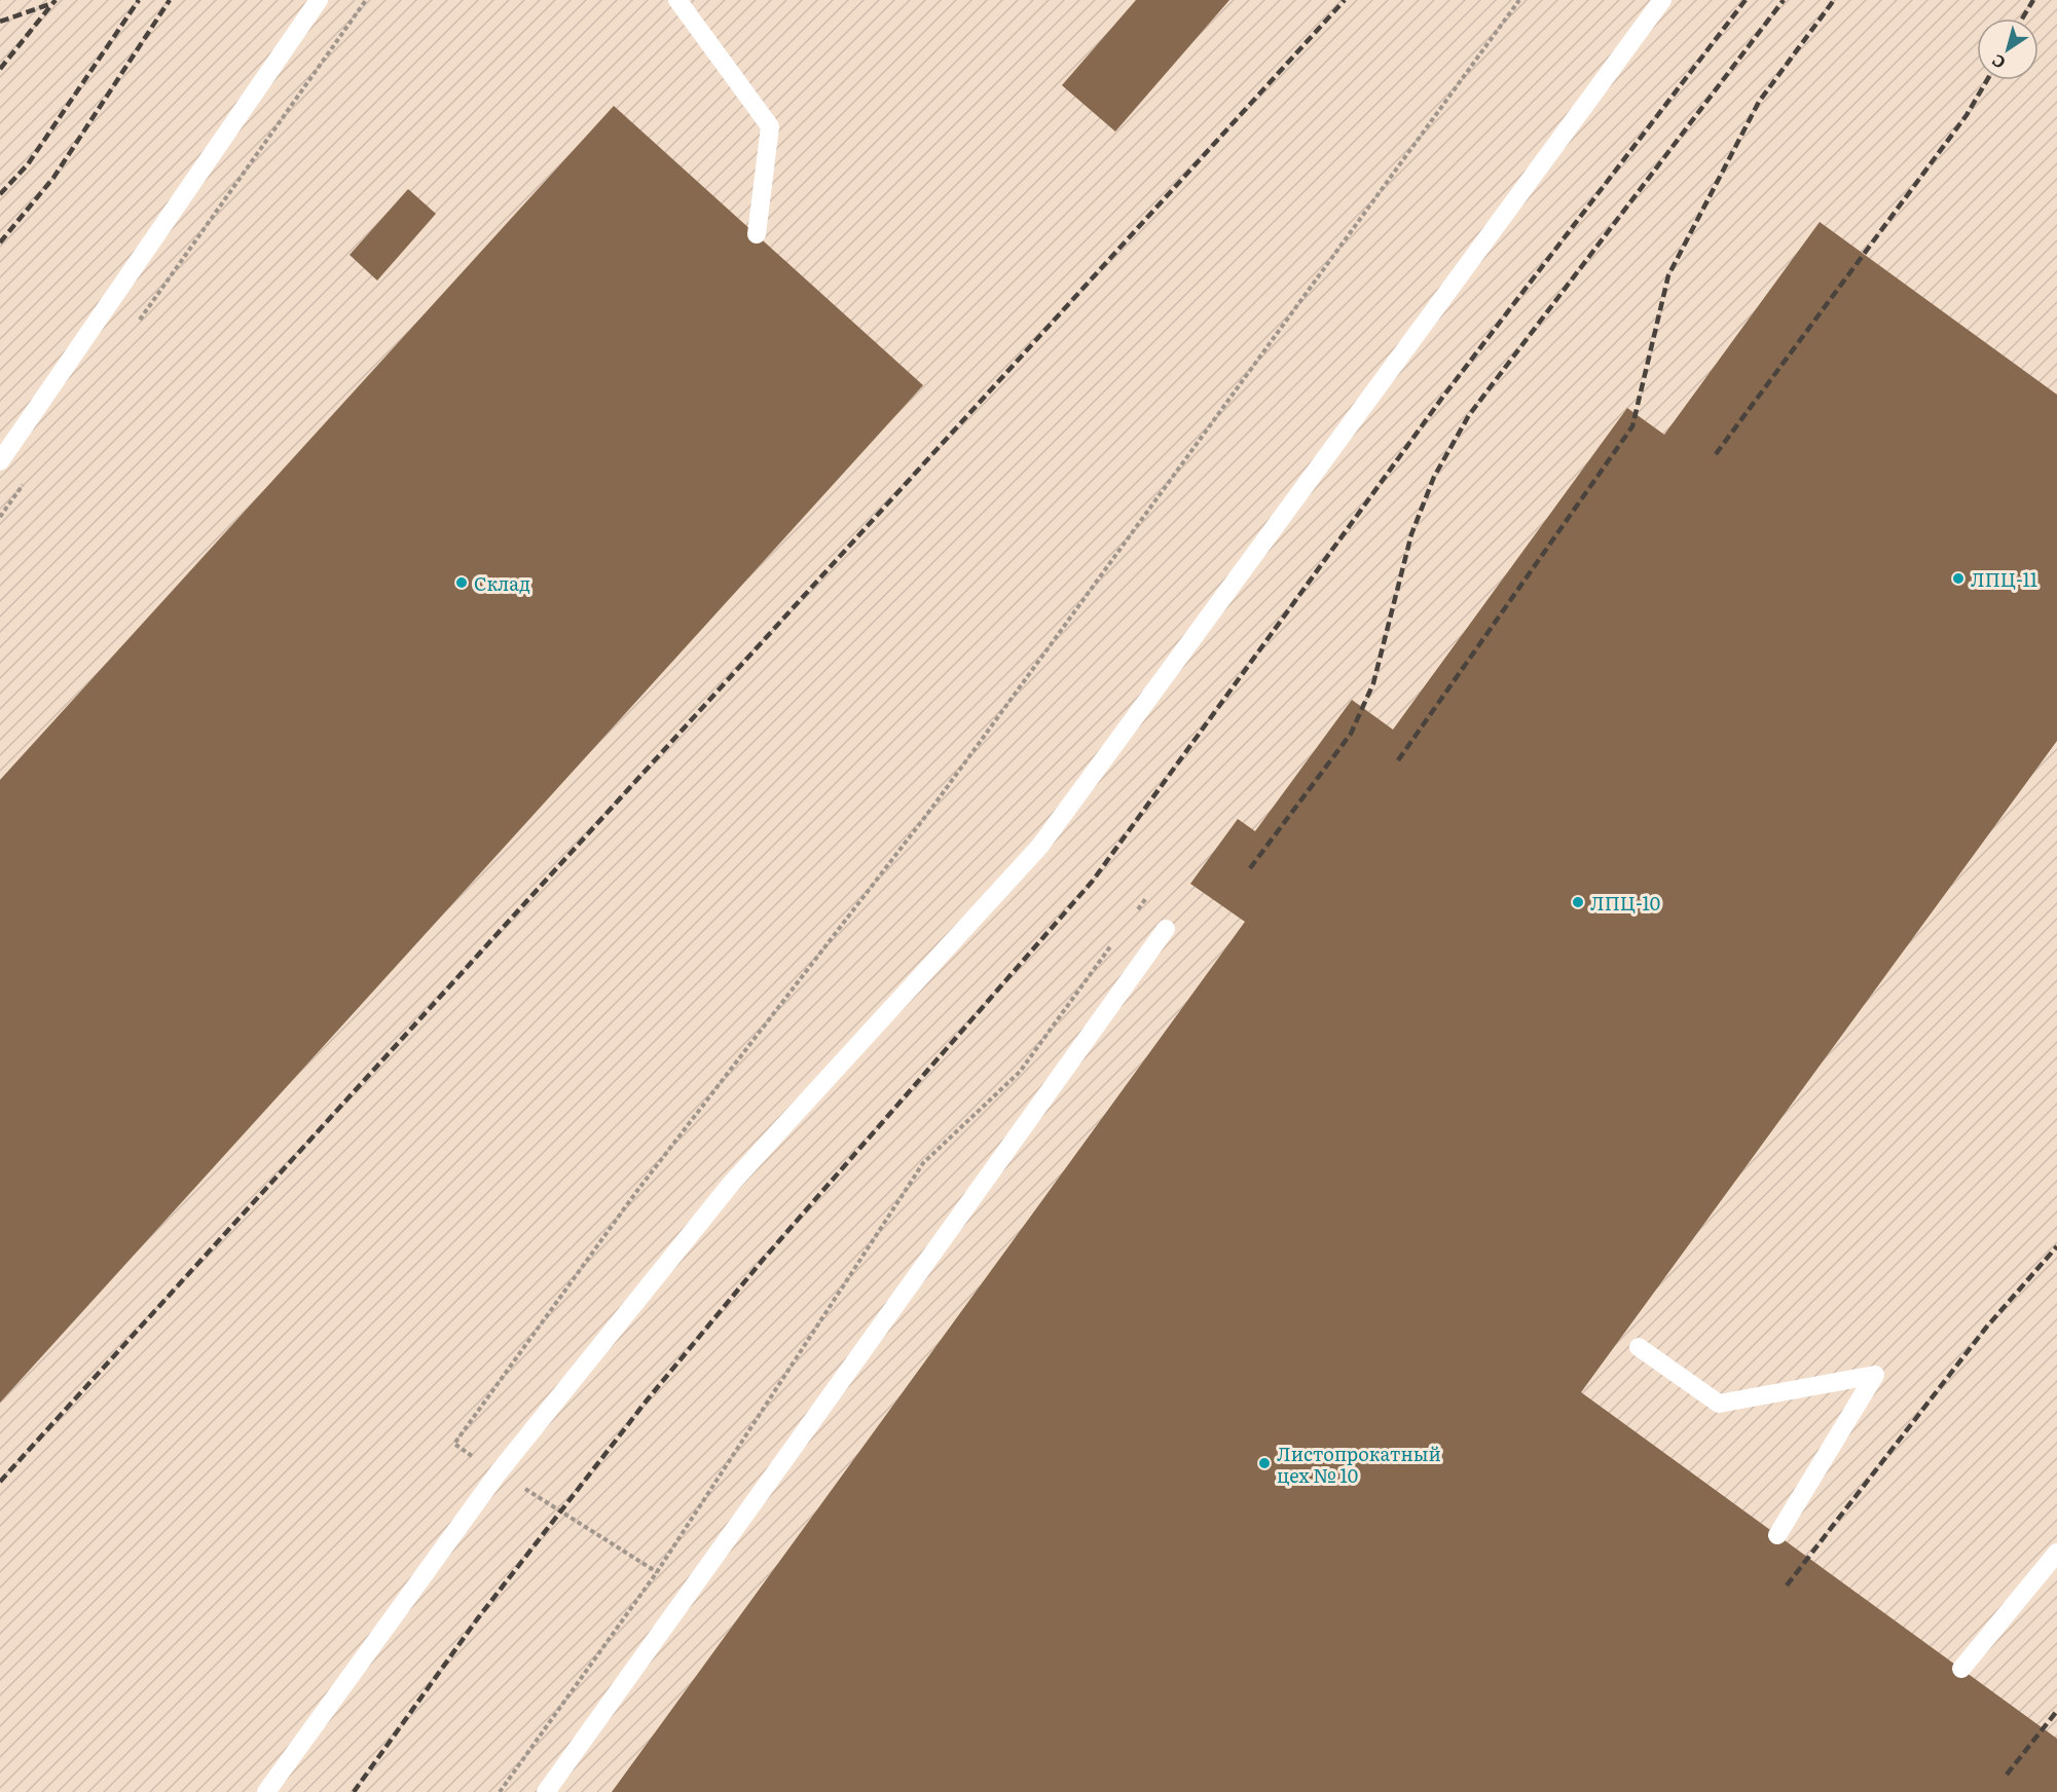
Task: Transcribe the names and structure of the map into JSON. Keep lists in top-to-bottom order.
{
  "places": [
    "ЛПЦ-11",
    "Склад",
    "ЛПЦ-10",
    "Листопрокатный цех № 10"
  ],
  "north": "bottom left"
}
